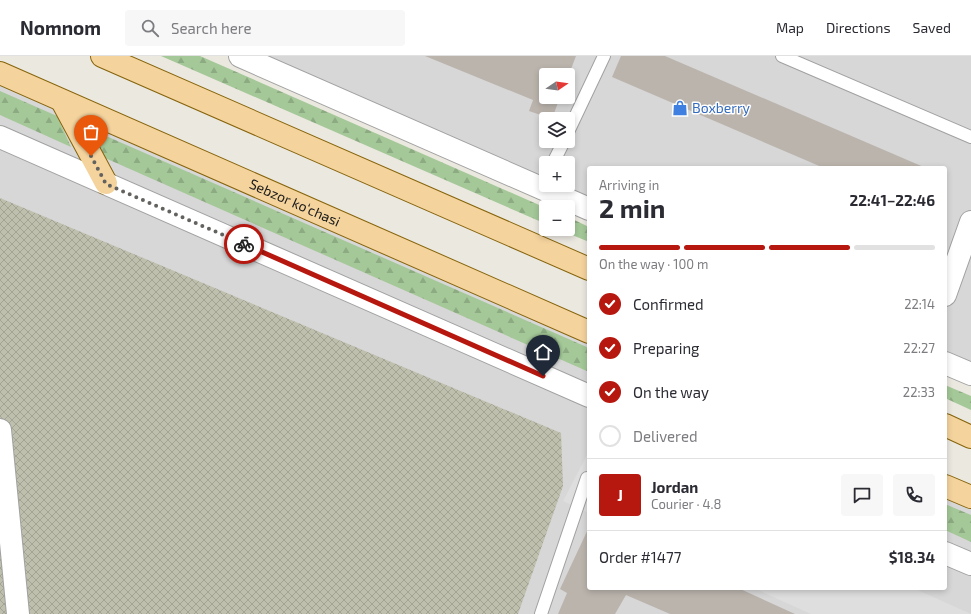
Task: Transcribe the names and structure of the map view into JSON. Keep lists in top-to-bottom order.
{
  "streets": {
    "main road": ["Sebzor ko‘chasi"]
  },
  "places": {
    "shop": ["Boxberry"]
  },
  "north": "right",
  "page": {
    "header": "Nomnom",
    "search": "Search here",
    "nav": ["Map", "Directions", "Saved"],
    "map_buttons": ["+", "−"],
    "heading": ["2 min", "Arriving in", "22:41–22:46"],
    "panel": [
      "Jordan",
      "Courier · 4.8",
      "Order #1477",
      "$18.34"
    ],
    "bar": "On the way · 100 m",
    "list": [
      ["Confirmed", "22:14"],
      ["Preparing", "22:27"],
      ["On the way", "22:33"],
      "Delivered"
    ],
    "round": "J"
  }
}
